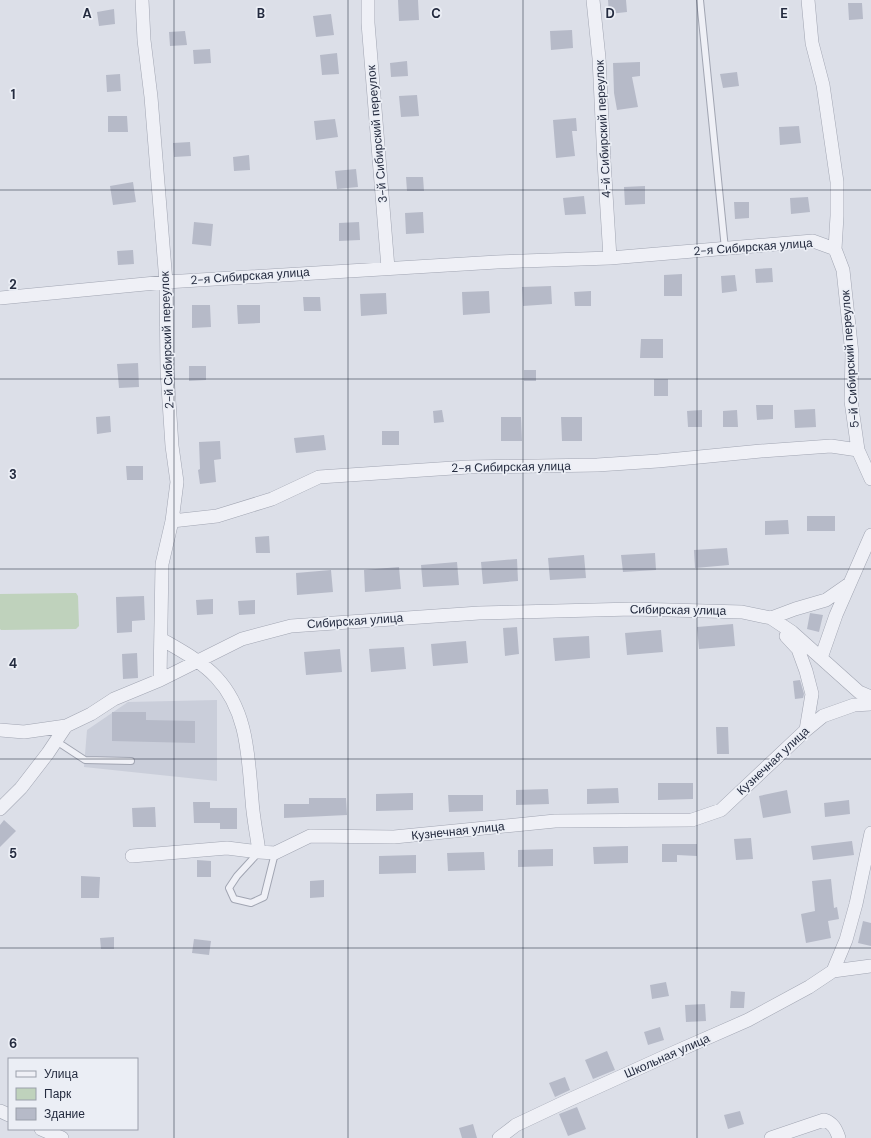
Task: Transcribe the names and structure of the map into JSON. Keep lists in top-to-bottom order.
{
  "streets": {
    "street": [
      "4-й Сибирский переулок",
      "3-й Сибирский переулок",
      "2-я Сибирская улица",
      "2-й Сибирский переулок",
      "5-й Сибирский переулок",
      "Сибирская улица",
      "Кузнечная улица",
      "Школьная улица"
    ]
  },
  "crossings": [
    ["4-й Сибирский переулок", "2-я Сибирская улица"],
    ["3-й Сибирский переулок", "2-я Сибирская улица"],
    ["2-я Сибирская улица", "2-й Сибирский переулок"],
    ["2-я Сибирская улица", "5-й Сибирский переулок"],
    ["2-й Сибирский переулок", "Сибирская улица"]
  ],
  "legend": ["Улица", "Парк", "Здание"],
  "grid": {
    "columns": [
      "A",
      "B",
      "C",
      "D",
      "E"
    ],
    "rows": [
      "1",
      "2",
      "3",
      "4",
      "5",
      "6"
    ]
  }
}
